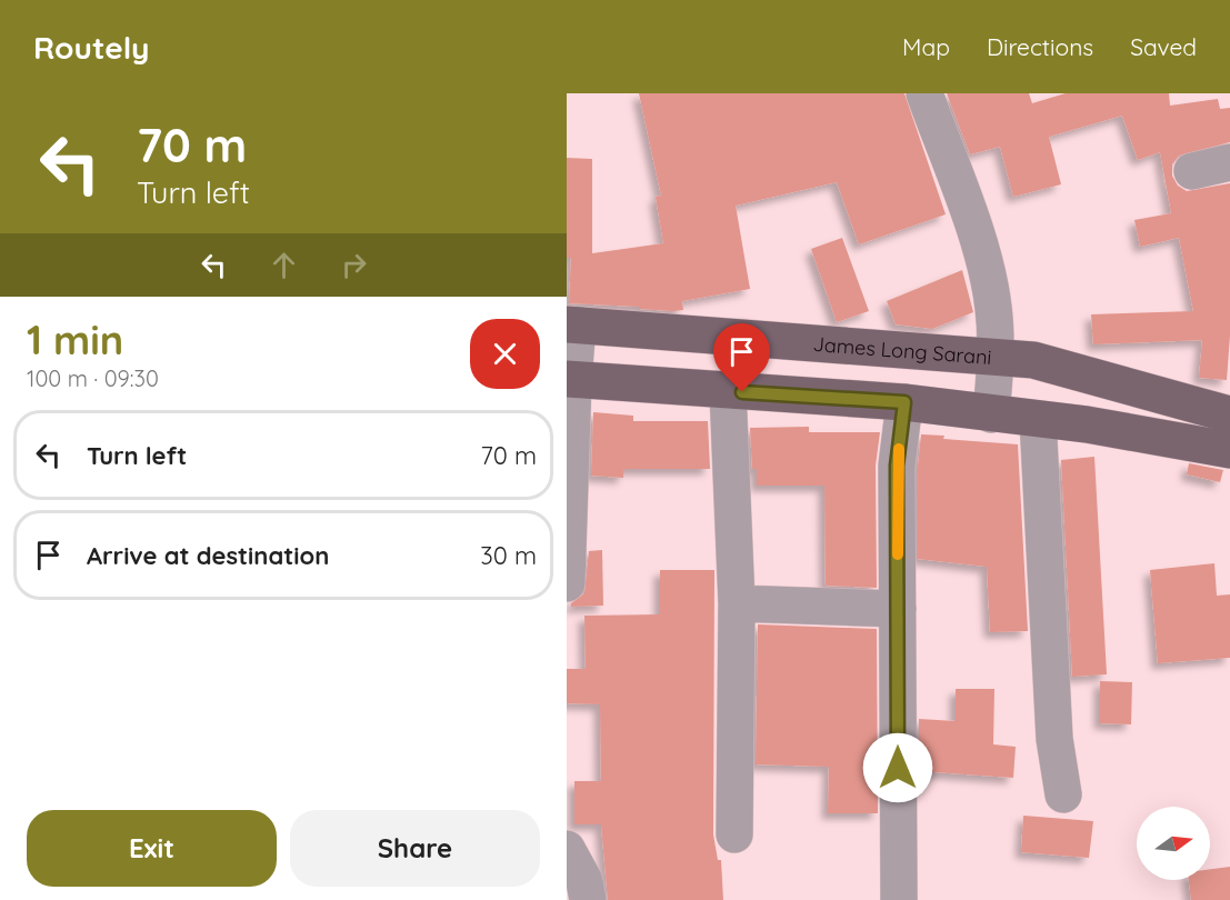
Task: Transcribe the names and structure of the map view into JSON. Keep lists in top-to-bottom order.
{
  "streets": {
    "main road": ["James Long Sarani"]
  },
  "north": "right",
  "page": {
    "header": "Routely",
    "nav": ["Map", "Directions", "Saved"],
    "turn": ["70 m", "Turn left"],
    "heading": ["1 min", "100 m · 09:30"],
    "list": [
      {
        "name": "Turn left",
        "value": "70 m"
      },
      {
        "name": "Arrive at destination",
        "value": "30 m"
      }
    ],
    "buttons": ["Exit", "Share"]
  }
}
